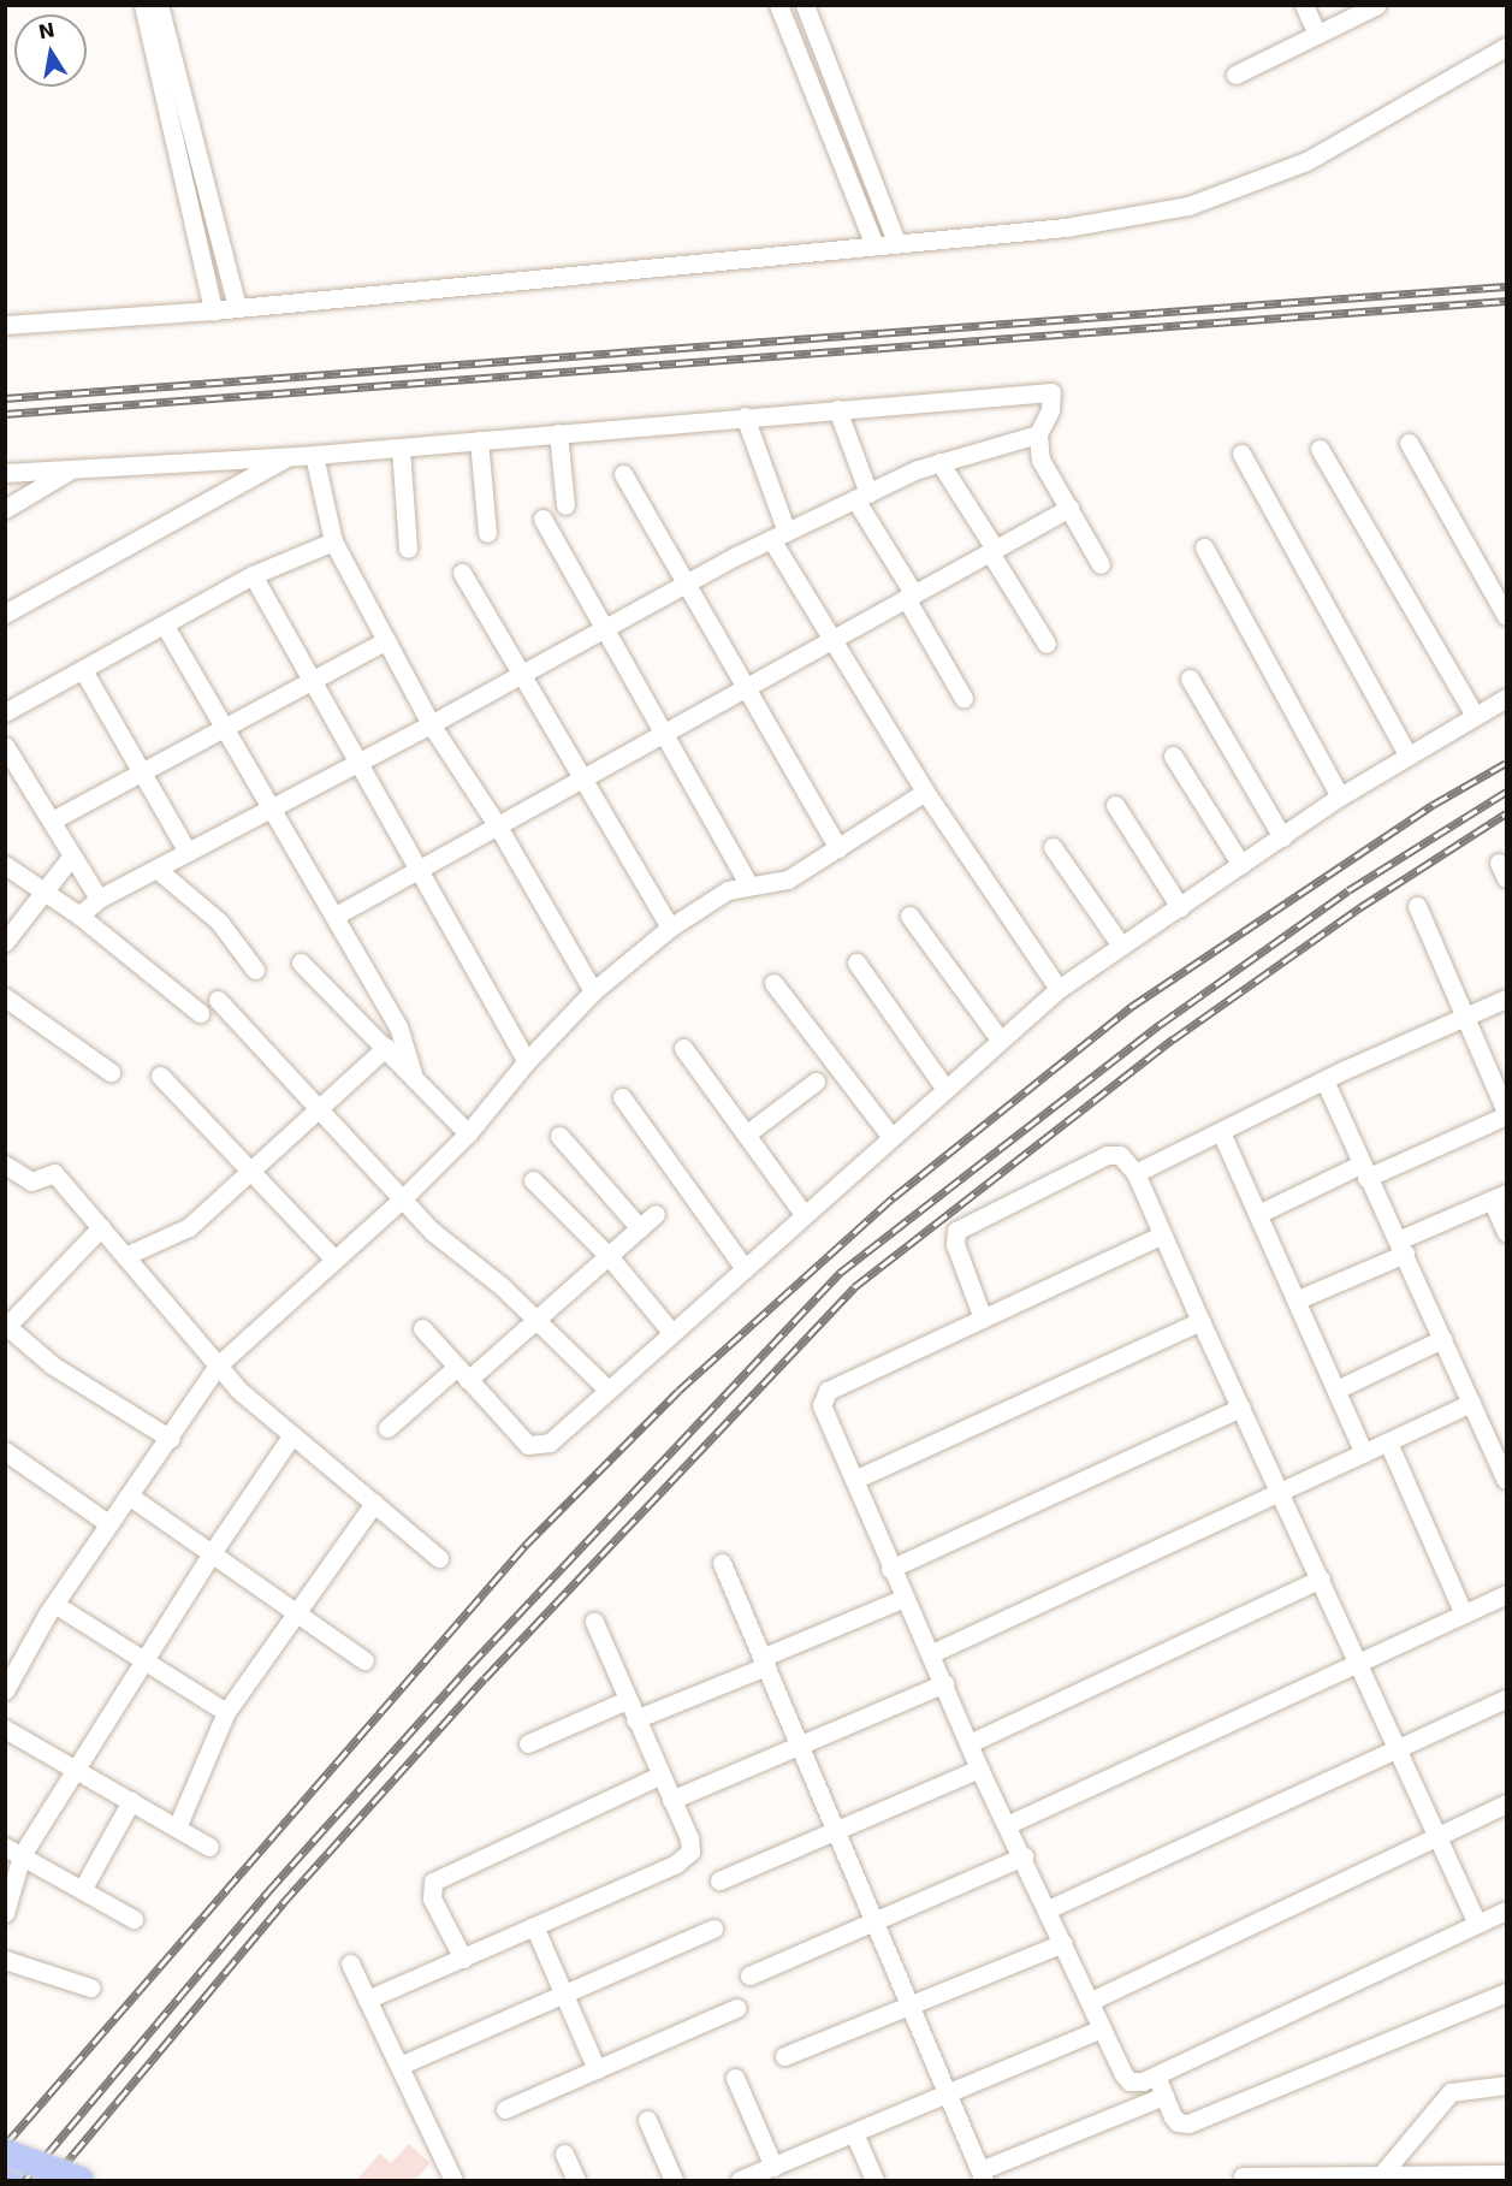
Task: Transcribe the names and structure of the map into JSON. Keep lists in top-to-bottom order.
{
  "north": "top"
}
